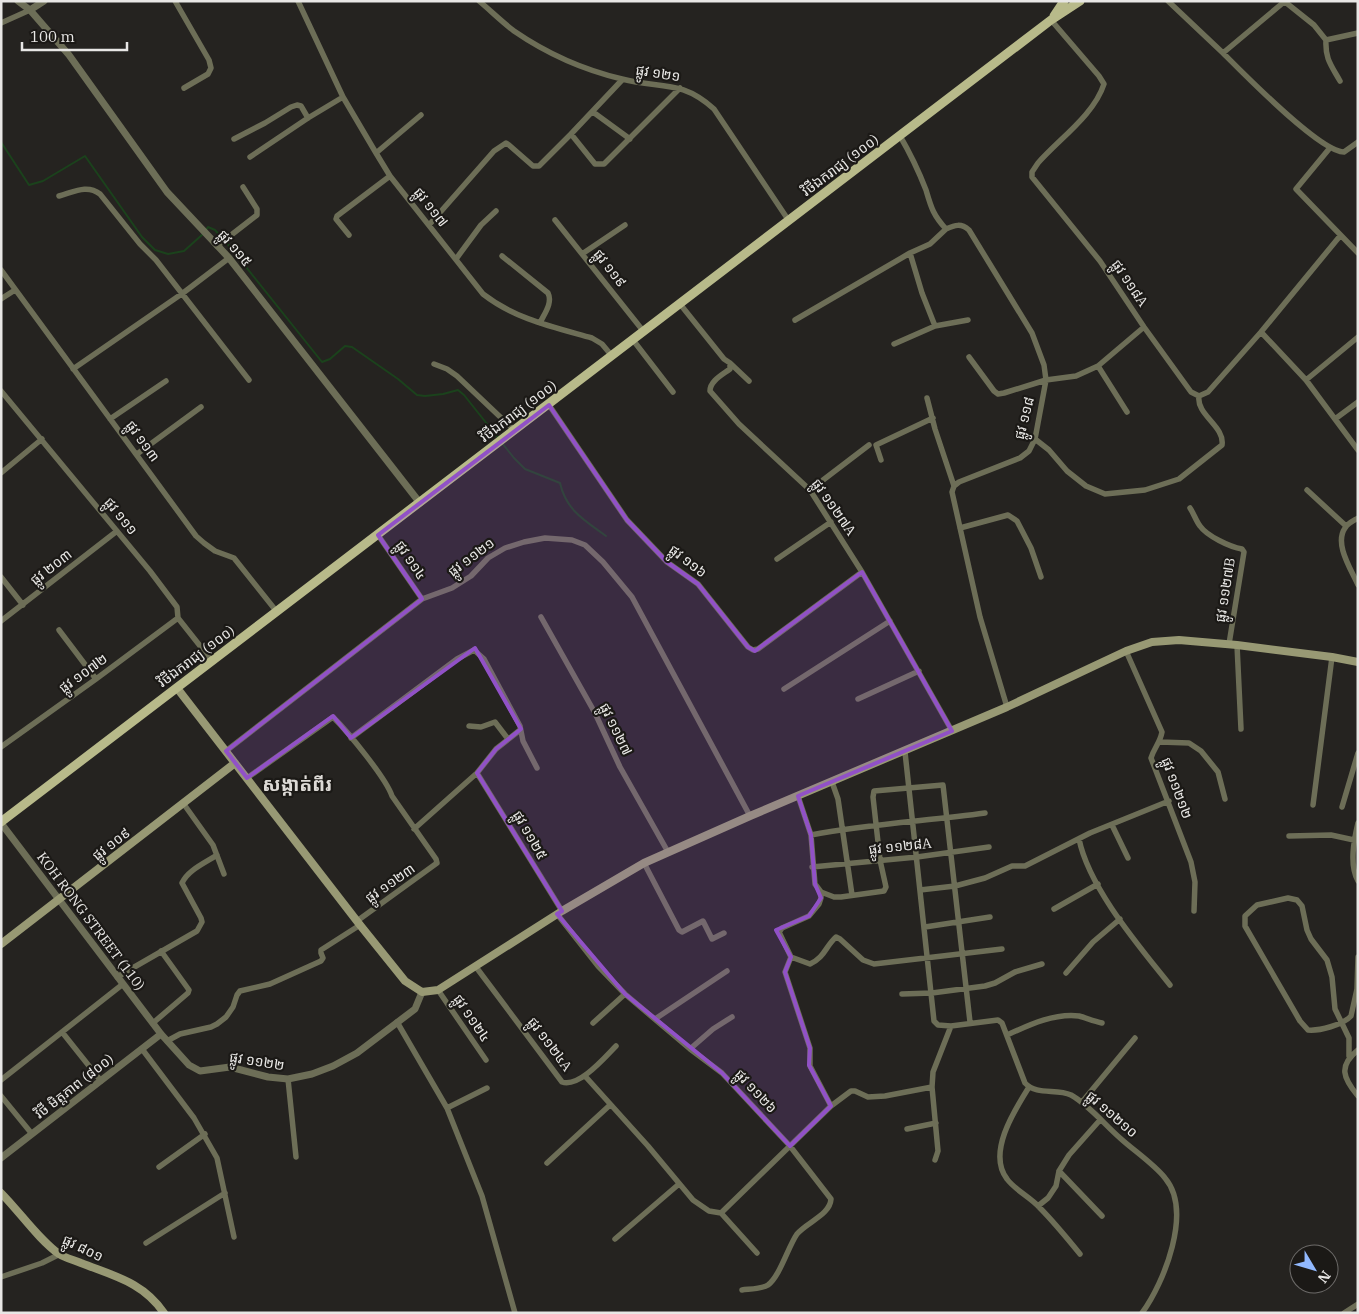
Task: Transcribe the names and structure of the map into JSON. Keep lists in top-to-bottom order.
{
  "streets": {
    "main road": ["វិថីឯករាជ្យ (១០០)", "ផ្លូវ ១០៩", "ផ្លូវ ៨០១"],
    "street": [
      "ផ្លូវ ១២១",
      "ផ្លូវ ១១៧",
      "ផ្លូវ ១១៥",
      "ផ្លូវ ១១៩",
      "ផ្លូវ ១១៨A",
      "ផ្លូវ ១១៨",
      "ផ្លូវ ១១៣",
      "ផ្លូវ ១១២៧A",
      "ផ្លូវ ១១១",
      "ផ្លូវ ១១២១",
      "ផ្លូវ ១១៤",
      "ផ្លូវ ១១៦",
      "ផ្លូវ ២០៣",
      "ផ្លូវ ១១២៧B",
      "ផ្លូវ ១០៧២",
      "ផ្លូវ ១១២៧",
      "ផ្លូវ ១១២១២",
      "ផ្លូវ ១១២៥",
      "ផ្លូវ ១១២៨A",
      "ផ្លូវ ១១២៣",
      "KOH RONG STREET (110)",
      "ផ្លូវ ១១២៤",
      "ផ្លូវ ១១២៤A",
      "ផ្លូវ ១១២២",
      "វិថី មិត្តភាព (៨០០)",
      "ផ្លូវ ១១២៦",
      "ផ្លូវ ១១២១០"
    ]
  },
  "crossings": [
    ["ផ្លូវ ១២១", "វិថីឯករាជ្យ (១០០)"],
    ["វិថីឯករាជ្យ (១០០)", "ផ្លូវ ១១៧"],
    ["វិថីឯករាជ្យ (១០០)", "ផ្លូវ ១១៥"],
    ["វិថីឯករាជ្យ (១០០)", "ផ្លូវ ១១៩"],
    ["វិថីឯករាជ្យ (១០០)", "ផ្លូវ ១១៨A"],
    ["វិថីឯករាជ្យ (១០០)", "ផ្លូវ ១១៣"],
    ["វិថីឯករាជ្យ (១០០)", "ផ្លូវ ១១១"],
    ["វិថីឯករាជ្យ (១០០)", "ផ្លូវ ១១៤"],
    ["វិថីឯករាជ្យ (១០០)", "ផ្លូវ ១១៦"],
    ["វិថីឯករាជ្យ (១០០)", "KOH RONG STREET (110)"],
    ["ផ្លូវ ១១៨A", "ផ្លូវ ១១៨"],
    ["ផ្លូវ ១១២៧A", "ផ្លូវ ១១៦"],
    ["ផ្លូវ ១១១", "ផ្លូវ ២០៣"],
    ["ផ្លូវ ១១១", "ផ្លូវ ១០៧២"],
    ["ផ្លូវ ១១២១", "ផ្លូវ ១១៤"],
    ["ផ្លូវ ១១២៥", "ផ្លូវ ១១២៦"],
    ["ផ្លូវ ១០៩", "KOH RONG STREET (110)"],
    ["ផ្លូវ ១១២៣", "ផ្លូវ ១១២២"],
    ["KOH RONG STREET (110)", "ផ្លូវ ១១២២"],
    ["KOH RONG STREET (110)", "វិថី មិត្តភាព (៨០០)"],
    ["ផ្លូវ ១១២២", "វិថី មិត្តភាព (៨០០)"]
  ],
  "districts": ["សង្កាត់ពីរ"],
  "scale_bar": "100 m",
  "north": "bottom right"
}
